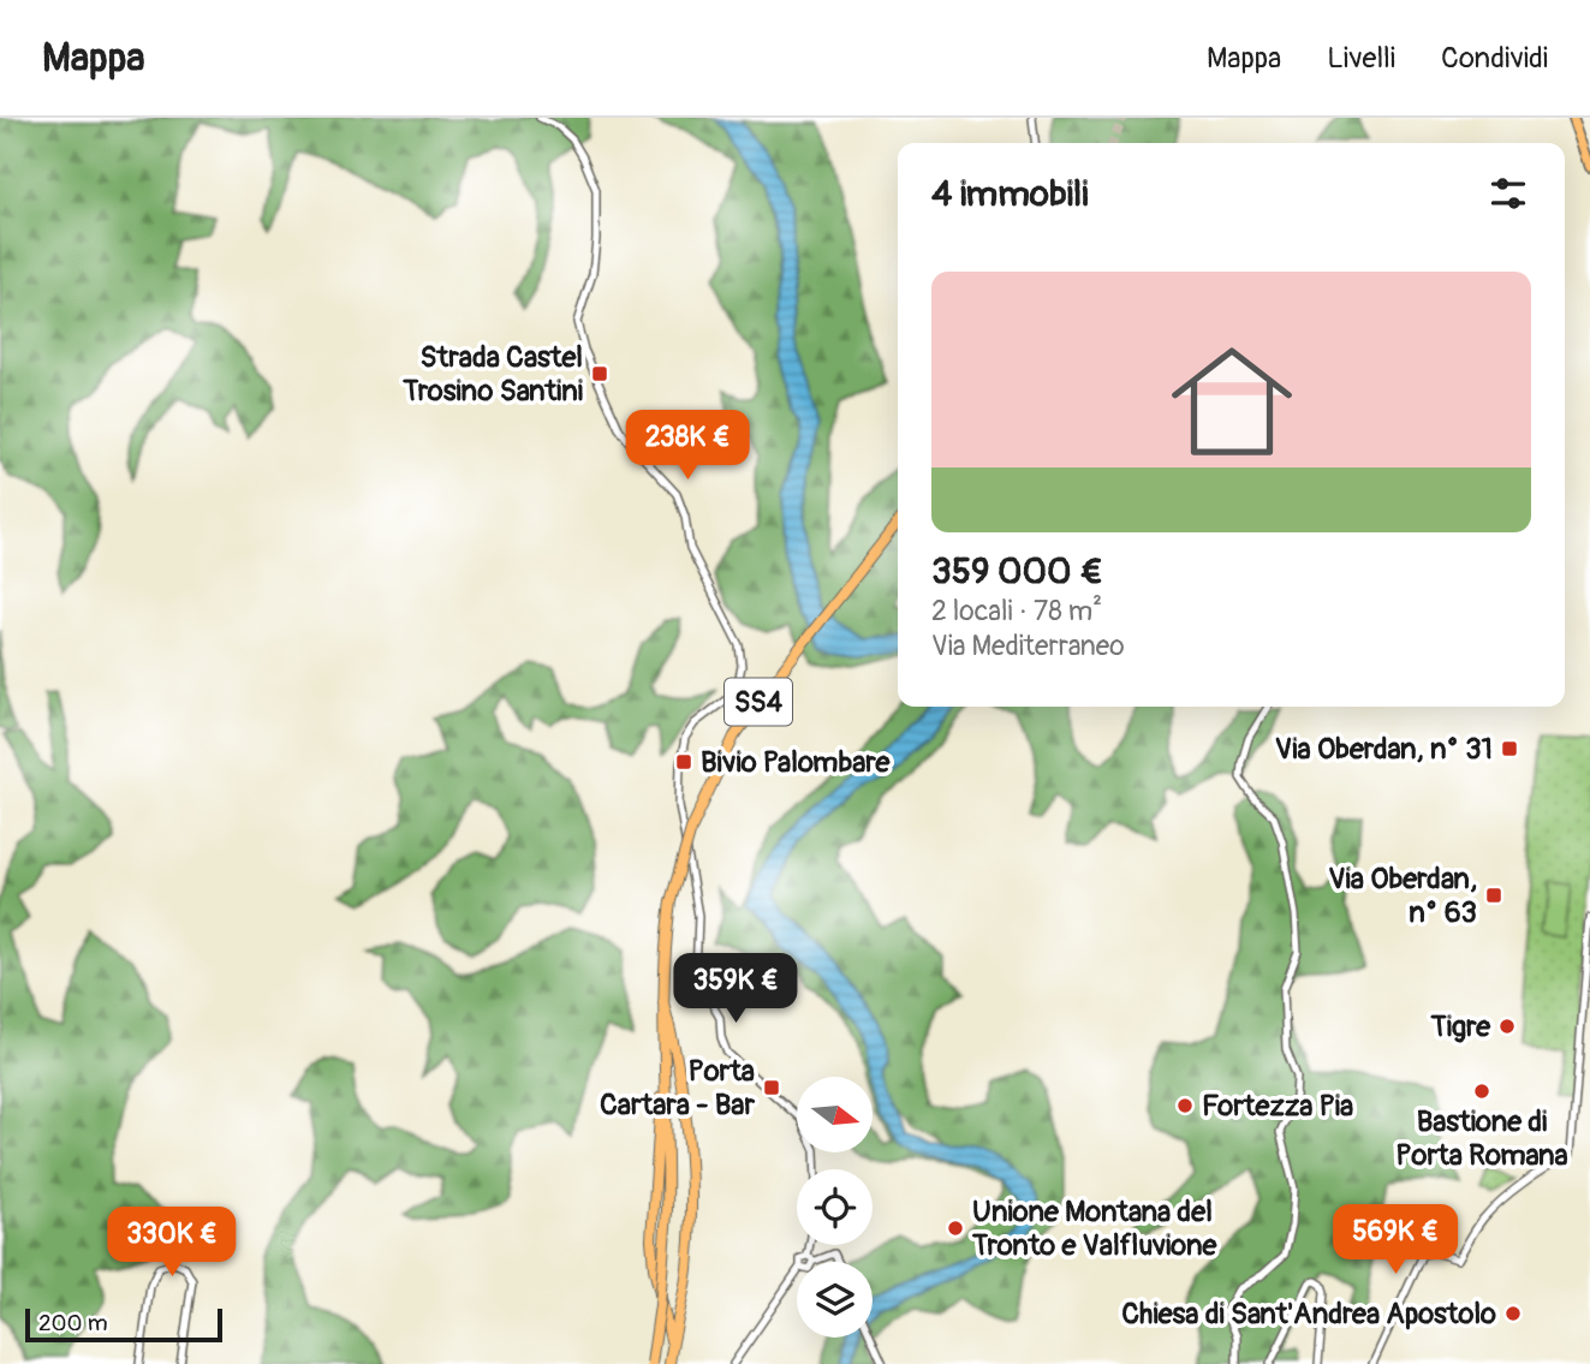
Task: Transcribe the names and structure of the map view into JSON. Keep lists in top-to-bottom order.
{
  "streets": {
    "highway": ["SS4"]
  },
  "places": {
    "transit": [
      "Strada Castel Trosino Santini",
      "Via Oberdan, n° 31",
      "Bivio Palombare",
      "Via Oberdan, n° 63",
      "Porta Cartara - Bar"
    ],
    "other": [
      "Tigre",
      "Bastione di Porta Romana",
      "Fortezza Pia",
      "Unione Montana del Tronto e Valfluvione",
      "Chiesa di Sant'Andrea Apostolo"
    ]
  },
  "scale_bar": "200 m",
  "north": "right",
  "page": {
    "header": "Mappa",
    "nav": ["Mappa", "Livelli", "Condividi"],
    "heading": "4 immobili",
    "list": [
      {
        "name": "359 000 €",
        "note": "2 locali · 78 m² · Via Mediterraneo"
      }
    ],
    "price": [
      "238K €",
      "359K €",
      "569K €",
      "330K €"
    ],
    "scale": "200 m"
  }
}
